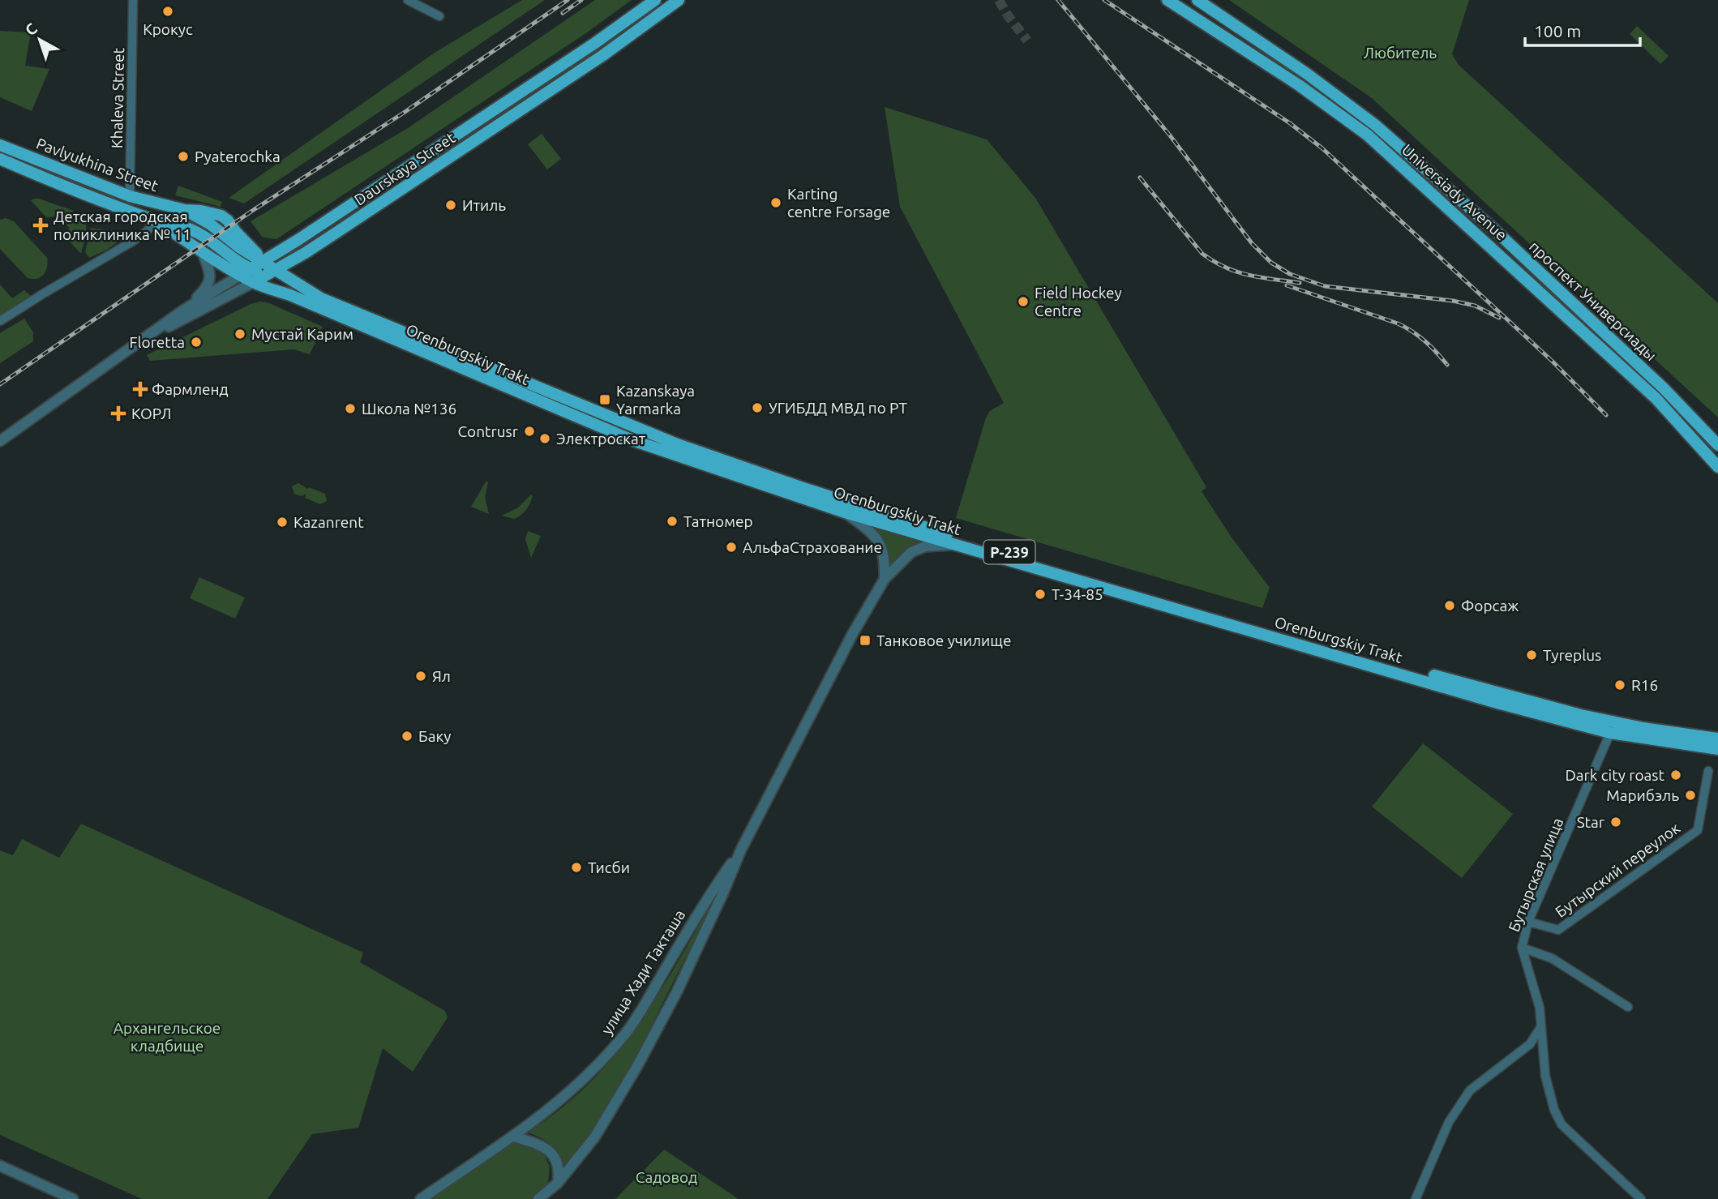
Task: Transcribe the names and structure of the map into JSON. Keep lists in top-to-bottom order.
{
  "streets": {
    "main road": [
      "Pavlyukhina Street",
      "Daurskaya Street",
      "Universiady Avenue",
      "проспект Универсиады",
      "Orenburgskiy Trakt",
      "Р-239"
    ],
    "street": [
      "Khaleva Street",
      "Бутырский переулок",
      "Бутырская улица",
      "улица Хади Такташа"
    ]
  },
  "crossings": [
    ["Khaleva Street", "Pavlyukhina Street"],
    ["Pavlyukhina Street", "Daurskaya Street"],
    ["Pavlyukhina Street", "Orenburgskiy Trakt"],
    ["Daurskaya Street", "Orenburgskiy Trakt"],
    ["Orenburgskiy Trakt", "Бутырская улица"],
    ["Orenburgskiy Trakt", "улица Хади Такташа"],
    ["Бутырский переулок", "Бутырская улица"]
  ],
  "parks": ["Любитель", "Архангельское кладбище", "Садовод"],
  "places": {
    "other": [
      "Крокус",
      "Pyaterochka",
      "Karting centre Forsage",
      "Итиль",
      "Field Hockey Centre",
      "Мустай Карим",
      "Floretta",
      "УГИБДД МВД по РТ",
      "Школа №136",
      "Contrusr",
      "Электроскат",
      "Татномер",
      "Kazanrent",
      "АльфаСтрахование",
      "T-34-85",
      "Форсаж",
      "Tyreplus",
      "Ял",
      "R16",
      "Баку",
      "Dark city roast",
      "Марибэль",
      "Star",
      "Тисби"
    ],
    "health": ["Детская городская поликлиника № 11", "Фармленд", "КОРЛ"],
    "transit": ["Kazanskaya Yarmarka", "Танковое училище"]
  },
  "scale_bar": "100 m",
  "north": "top left"
}
